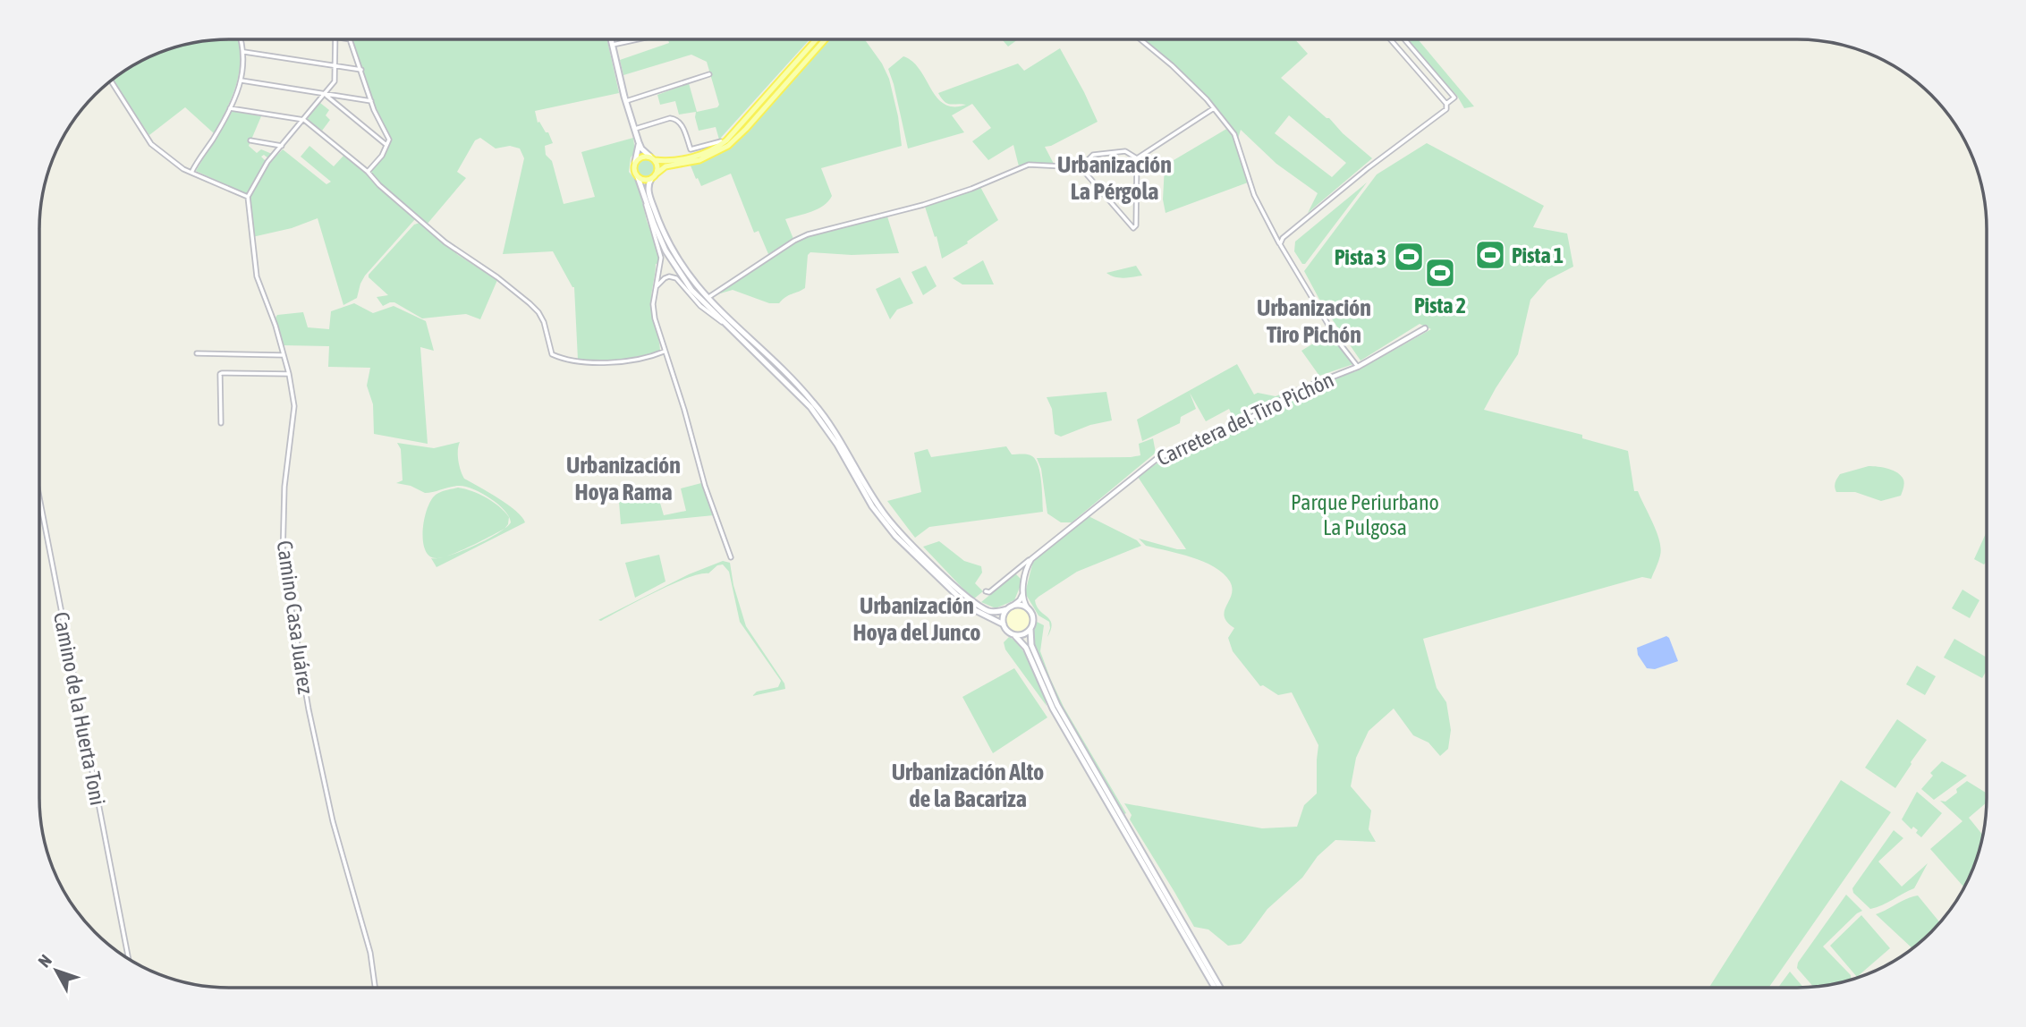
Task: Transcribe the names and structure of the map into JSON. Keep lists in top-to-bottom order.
{
  "streets": {
    "street": ["Carretera del Tiro Pichón", "Camino Casa Juárez", "Camino de la Huerta Toni"]
  },
  "districts": [
    "Urbanización La Pérgola",
    "Urbanización Tiro Pichón",
    "Urbanización Hoya Rama",
    "Urbanización Hoya del Junco",
    "Urbanización Alto de la Bacariza"
  ],
  "parks": ["Parque Periurbano La Pulgosa"],
  "places": {
    "sports": ["Pista 1", "Pista 3", "Pista 2"]
  },
  "north": "top left"
}
